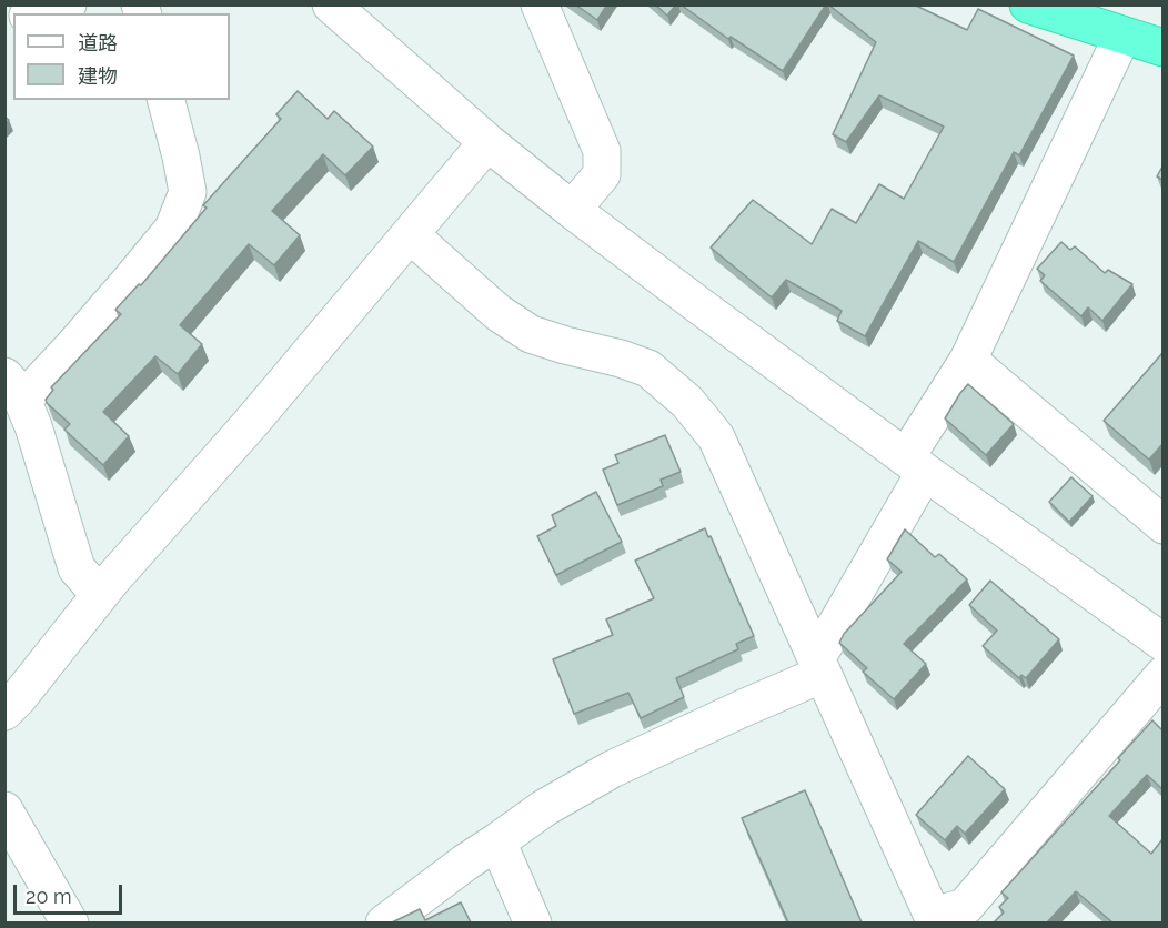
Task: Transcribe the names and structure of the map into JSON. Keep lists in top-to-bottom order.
{
  "legend": ["道路", "建物"],
  "scale_bar": "20 m"
}
